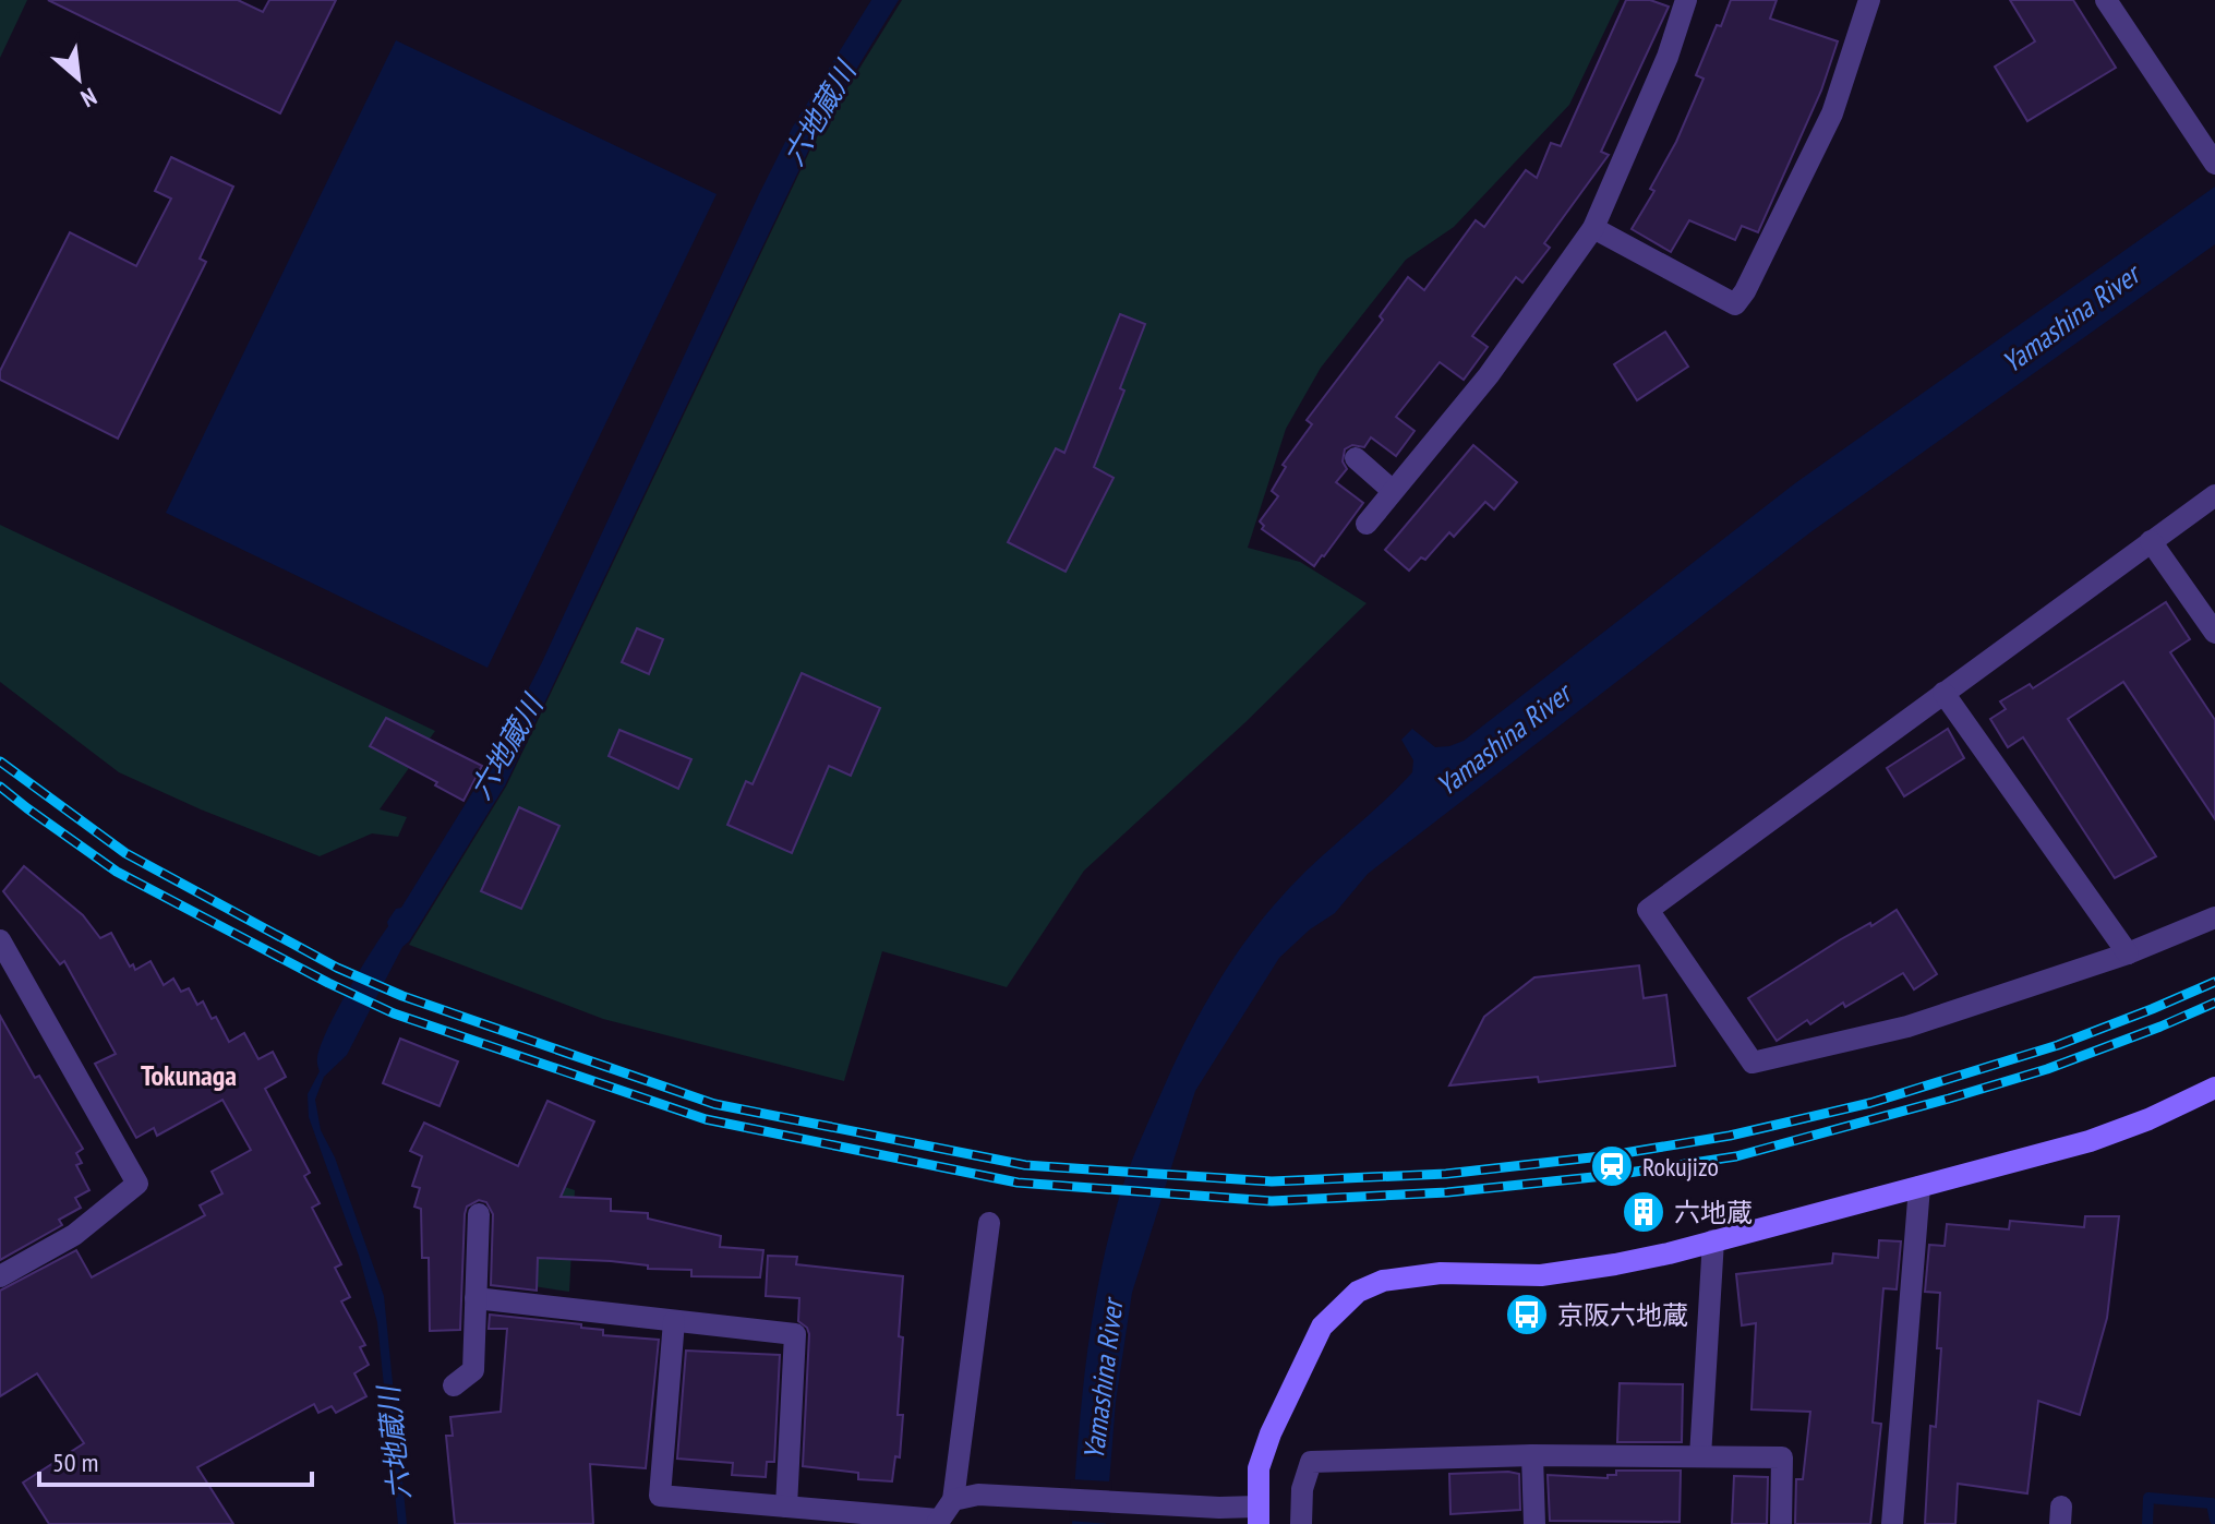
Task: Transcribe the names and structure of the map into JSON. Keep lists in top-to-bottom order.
{
  "districts": ["Tokunaga"],
  "water": ["六地蔵川", "Yamashina River"],
  "places": {
    "station": ["Rokujizo"],
    "building": ["六地蔵"],
    "bus stop": ["京阪六地蔵"]
  },
  "scale_bar": "50 m",
  "north": "bottom right"
}
